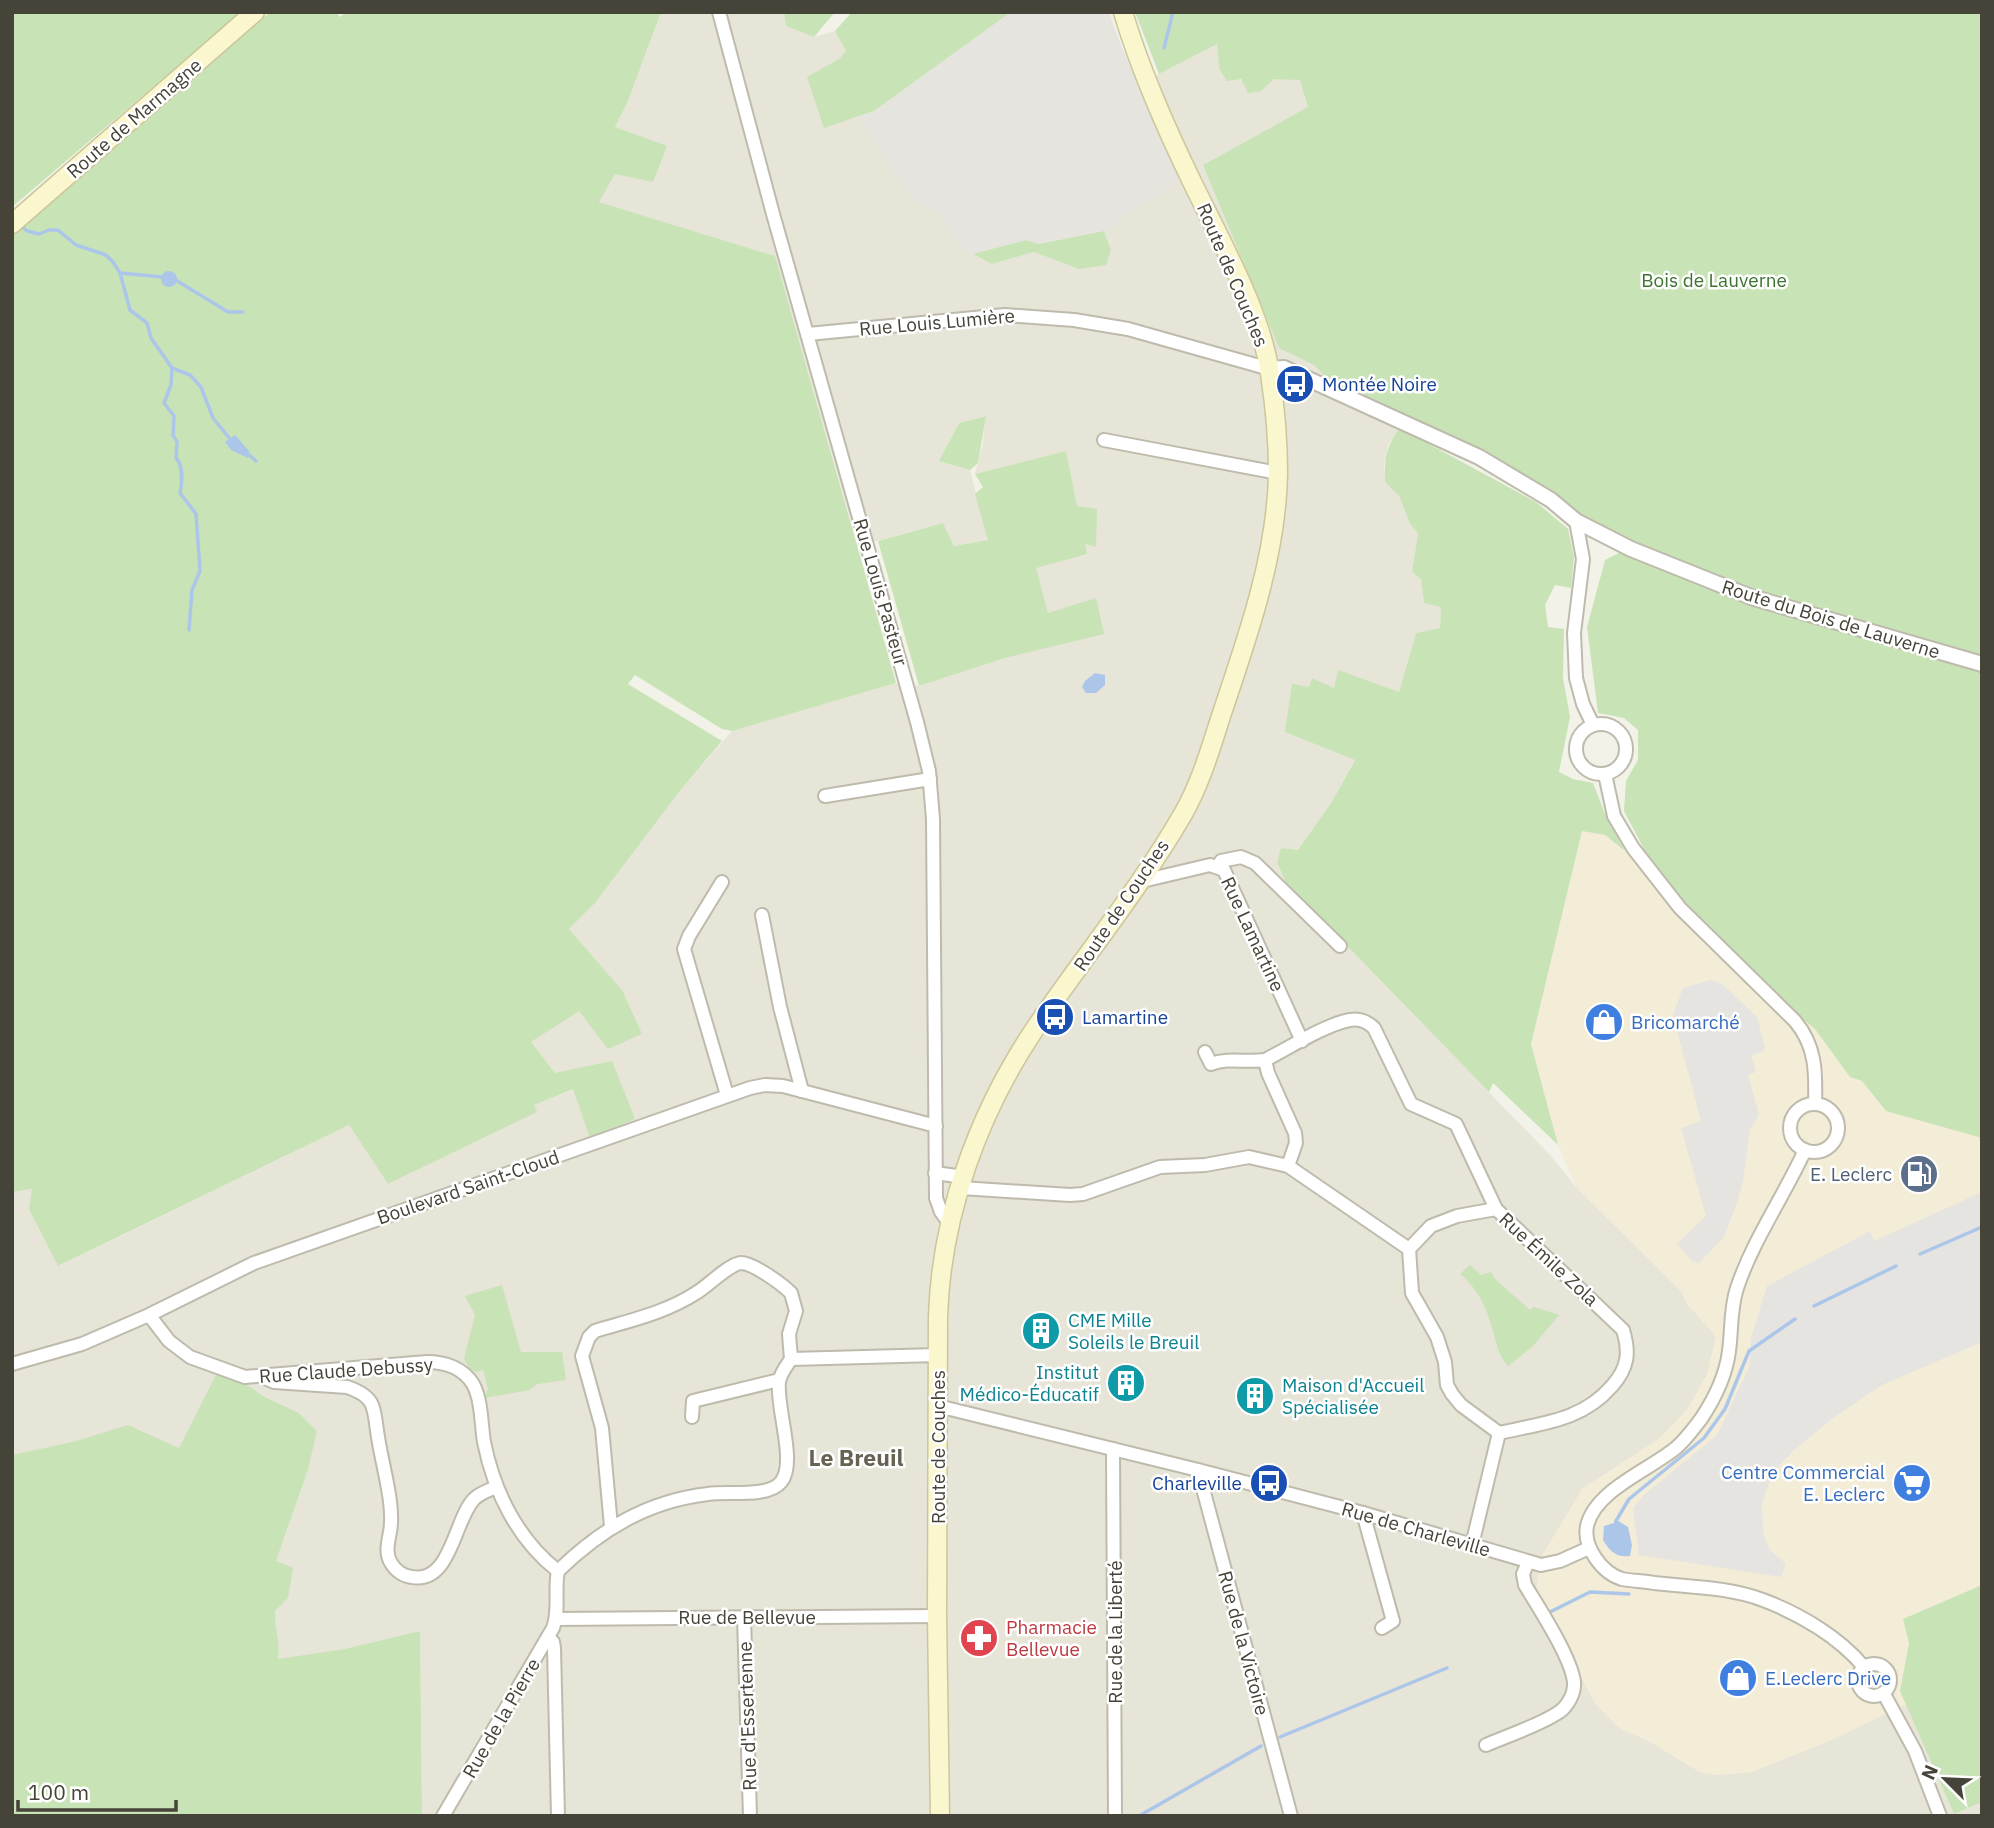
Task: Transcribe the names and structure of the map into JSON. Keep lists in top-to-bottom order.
{
  "streets": {
    "main road": ["Route de Marmagne", "Route de Couches"],
    "street": [
      "Rue Louis Lumière",
      "Rue Louis Pasteur",
      "Route du Bois de Lauverne",
      "Rue Lamartine",
      "Boulevard Saint-Cloud",
      "Rue Émile Zola",
      "Rue Claude Debussy",
      "Rue de Charleville",
      "Rue de Bellevue",
      "Rue de la Liberté",
      "Rue de la Victoire",
      "Rue d'Essertenne",
      "Rue de la Pierre"
    ]
  },
  "crossings": [
    ["Route de Couches", "Rue Louis Lumière"],
    ["Route de Couches", "Rue Louis Pasteur"],
    ["Route de Couches", "Route du Bois de Lauverne"],
    ["Route de Couches", "Rue Lamartine"],
    ["Route de Couches", "Rue de Charleville"],
    ["Route de Couches", "Rue de Bellevue"],
    ["Rue Louis Lumière", "Rue Louis Pasteur"],
    ["Rue Louis Lumière", "Route du Bois de Lauverne"],
    ["Rue Louis Pasteur", "Boulevard Saint-Cloud"],
    ["Rue Lamartine", "Rue Émile Zola"],
    ["Boulevard Saint-Cloud", "Rue Claude Debussy"],
    ["Rue de Charleville", "Rue de la Liberté"],
    ["Rue de Charleville", "Rue de la Victoire"],
    ["Rue de Bellevue", "Rue d'Essertenne"],
    ["Rue de Bellevue", "Rue de la Pierre"]
  ],
  "districts": ["Le Breuil"],
  "parks": ["Bois de Lauverne"],
  "places": {
    "bus stop": ["Montée Noire", "Lamartine", "Charleville"],
    "shop": ["Bricomarché", "E.Leclerc Drive"],
    "fuel station": ["E. Leclerc"],
    "building": ["CME Mille Soleils le Breuil", "Institut Médico-Éducatif", "Maison d'Accueil Spécialisée"],
    "supermarket": ["Centre Commercial E. Leclerc"],
    "pharmacy": ["Pharmacie Bellevue"]
  },
  "scale_bar": "100 m",
  "north": "top left"
}
